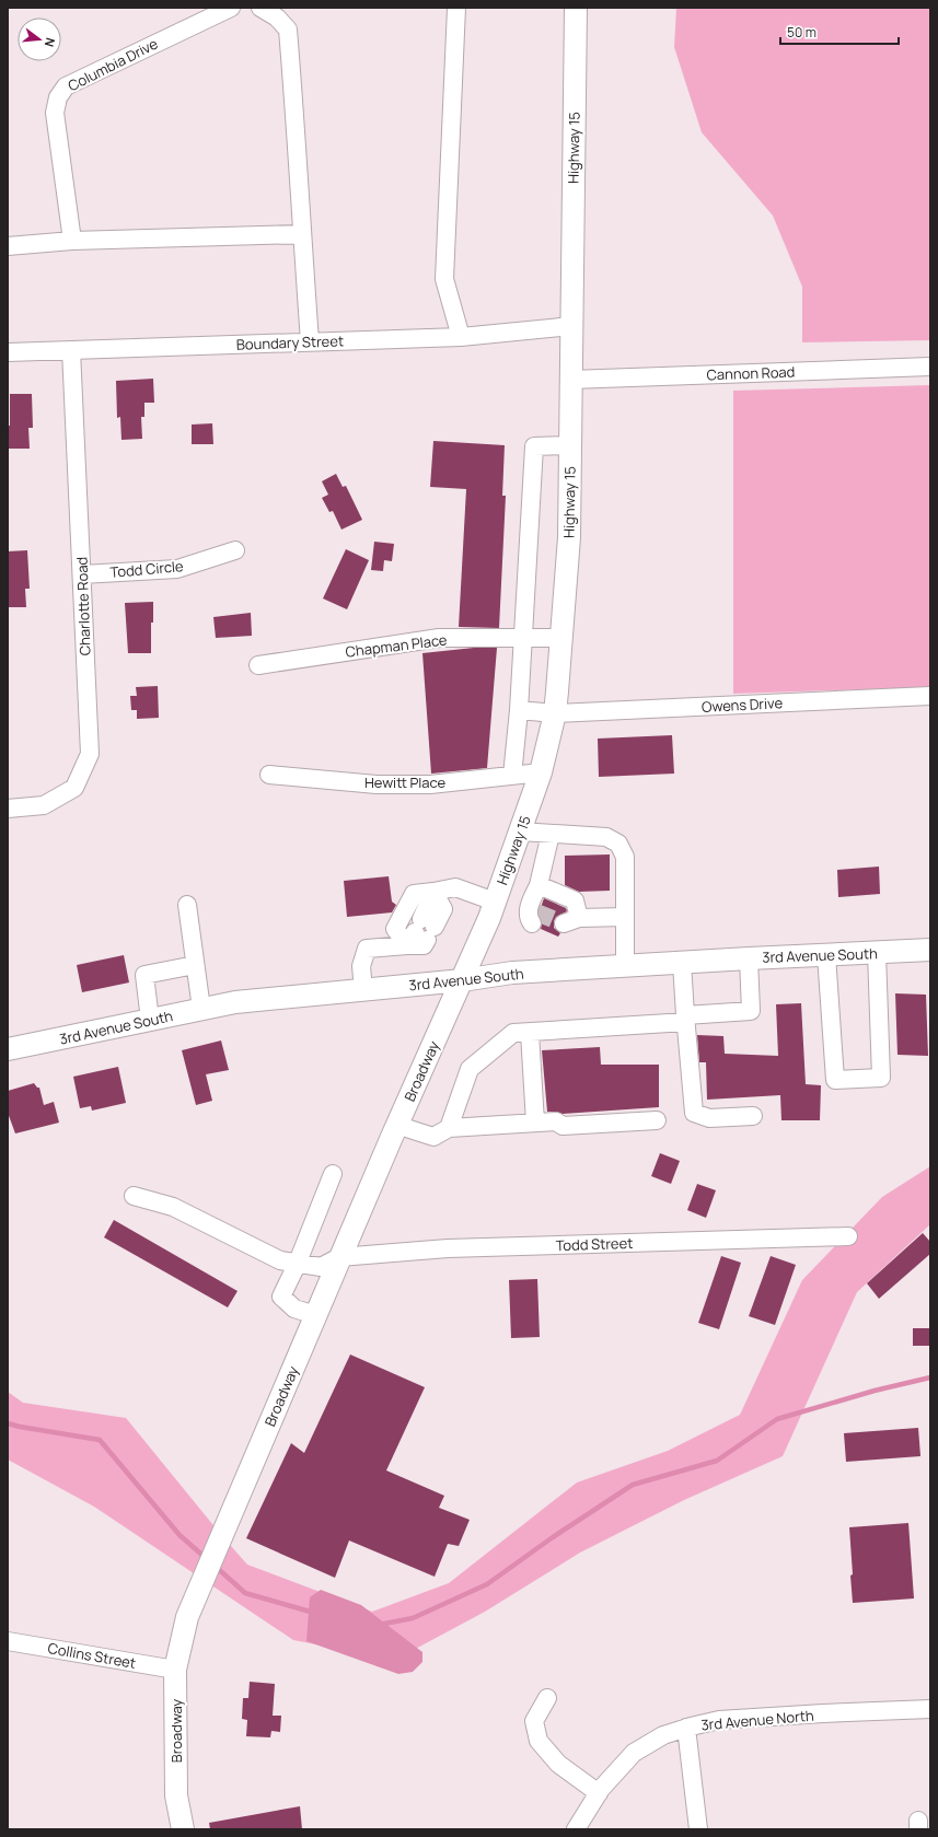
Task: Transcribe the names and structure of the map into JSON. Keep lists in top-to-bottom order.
{
  "streets": {
    "main road": ["Highway 15", "3rd Avenue South", "Broadway"],
    "street": [
      "Columbia Drive",
      "Boundary Street",
      "Cannon Road",
      "Todd Circle",
      "Charlotte Road",
      "Chapman Place",
      "Owens Drive",
      "Hewitt Place",
      "Todd Street",
      "Collins Street",
      "3rd Avenue North"
    ]
  },
  "crossings": [
    ["Highway 15", "Boundary Street"],
    ["Highway 15", "Cannon Road"],
    ["Highway 15", "Chapman Place"],
    ["Highway 15", "Owens Drive"],
    ["Highway 15", "Hewitt Place"],
    ["Highway 15", "3rd Avenue South"],
    ["Highway 15", "Broadway"],
    ["Boundary Street", "Charlotte Road"],
    ["Todd Circle", "Charlotte Road"],
    ["3rd Avenue South", "Broadway"],
    ["Broadway", "Todd Street"],
    ["Broadway", "Collins Street"]
  ],
  "scale_bar": "50 m",
  "north": "right"
}
